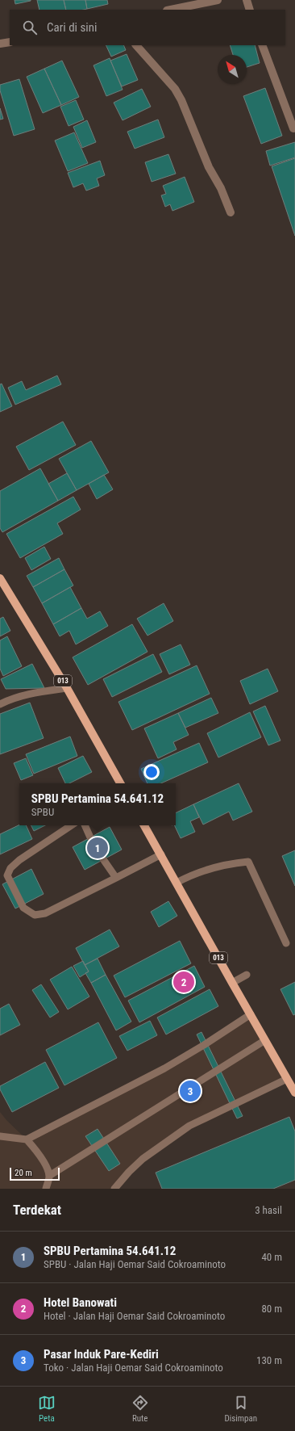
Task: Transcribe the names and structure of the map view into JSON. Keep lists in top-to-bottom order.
{
  "streets": {
    "main road": ["013"]
  },
  "scale_bar": "20 m",
  "north": "top left",
  "page": {
    "search": "Cari di sini",
    "popup": ["SPBU Pertamina 54.641.12", "SPBU"],
    "pins": ["1", "2", "3"],
    "scale": "20 m",
    "heading": ["Terdekat", "3 hasil"],
    "list": [
      {
        "mark": "1",
        "name": "SPBU Pertamina 54.641.12",
        "note": "SPBU · Jalan Haji Oemar Said Cokroaminoto",
        "value": "40 m"
      },
      {
        "mark": "2",
        "name": "Hotel Banowati",
        "note": "Hotel · Jalan Haji Oemar Said Cokroaminoto",
        "value": "80 m"
      },
      {
        "mark": "3",
        "name": "Pasar Induk Pare-Kediri",
        "note": "Toko · Jalan Haji Oemar Said Cokroaminoto",
        "value": "130 m"
      }
    ],
    "nav": ["Peta", "Rute", "Disimpan"]
  }
}
